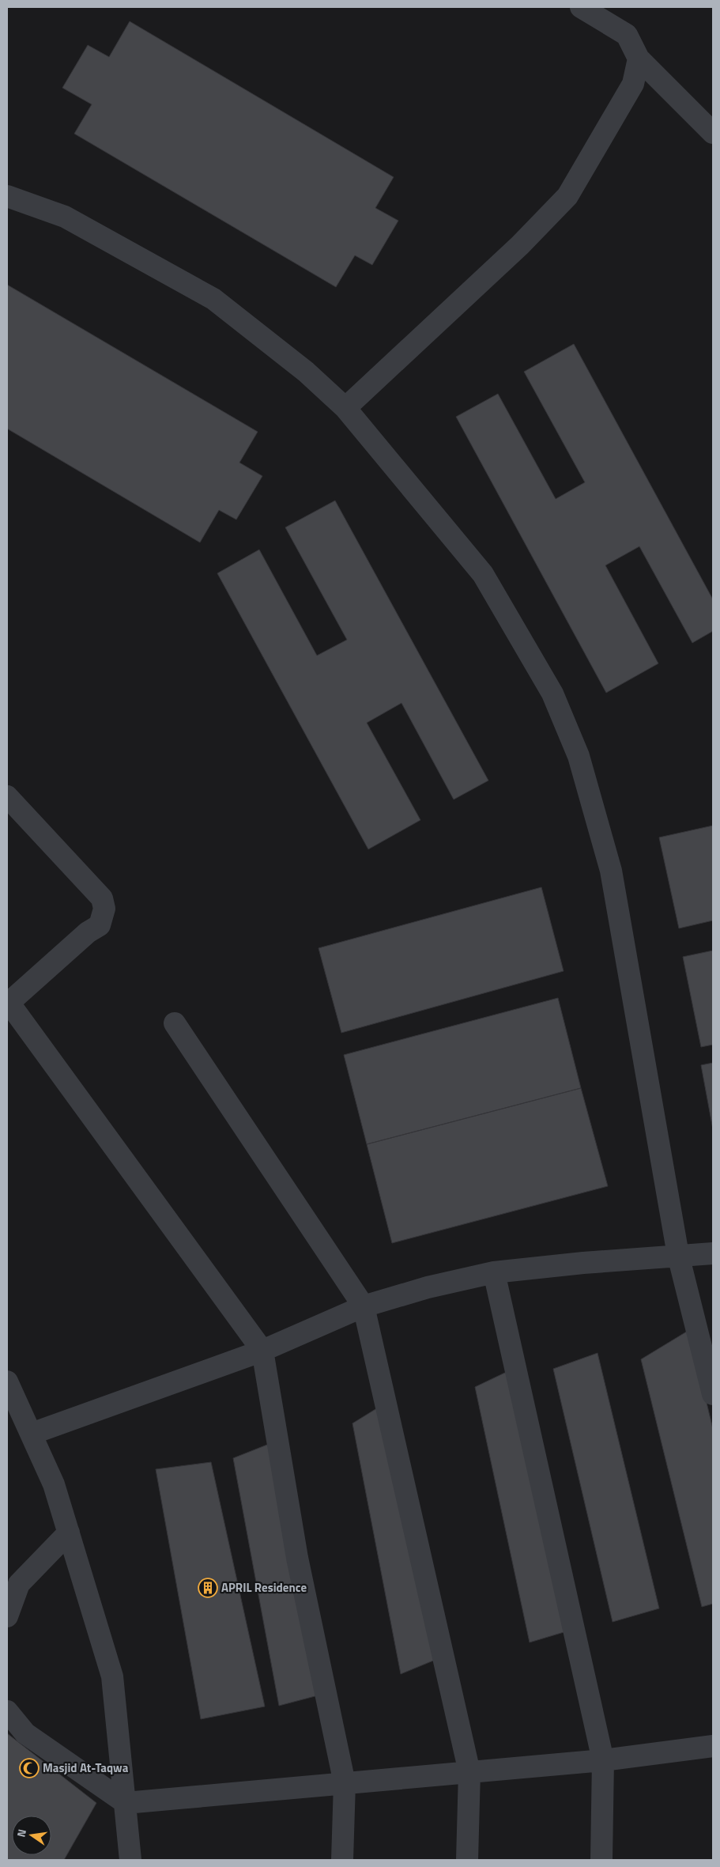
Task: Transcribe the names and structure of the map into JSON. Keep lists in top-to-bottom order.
{
  "places": {
    "building": ["APRIL Residence"],
    "mosque": ["Masjid At-Taqwa"]
  },
  "north": "left"
}
